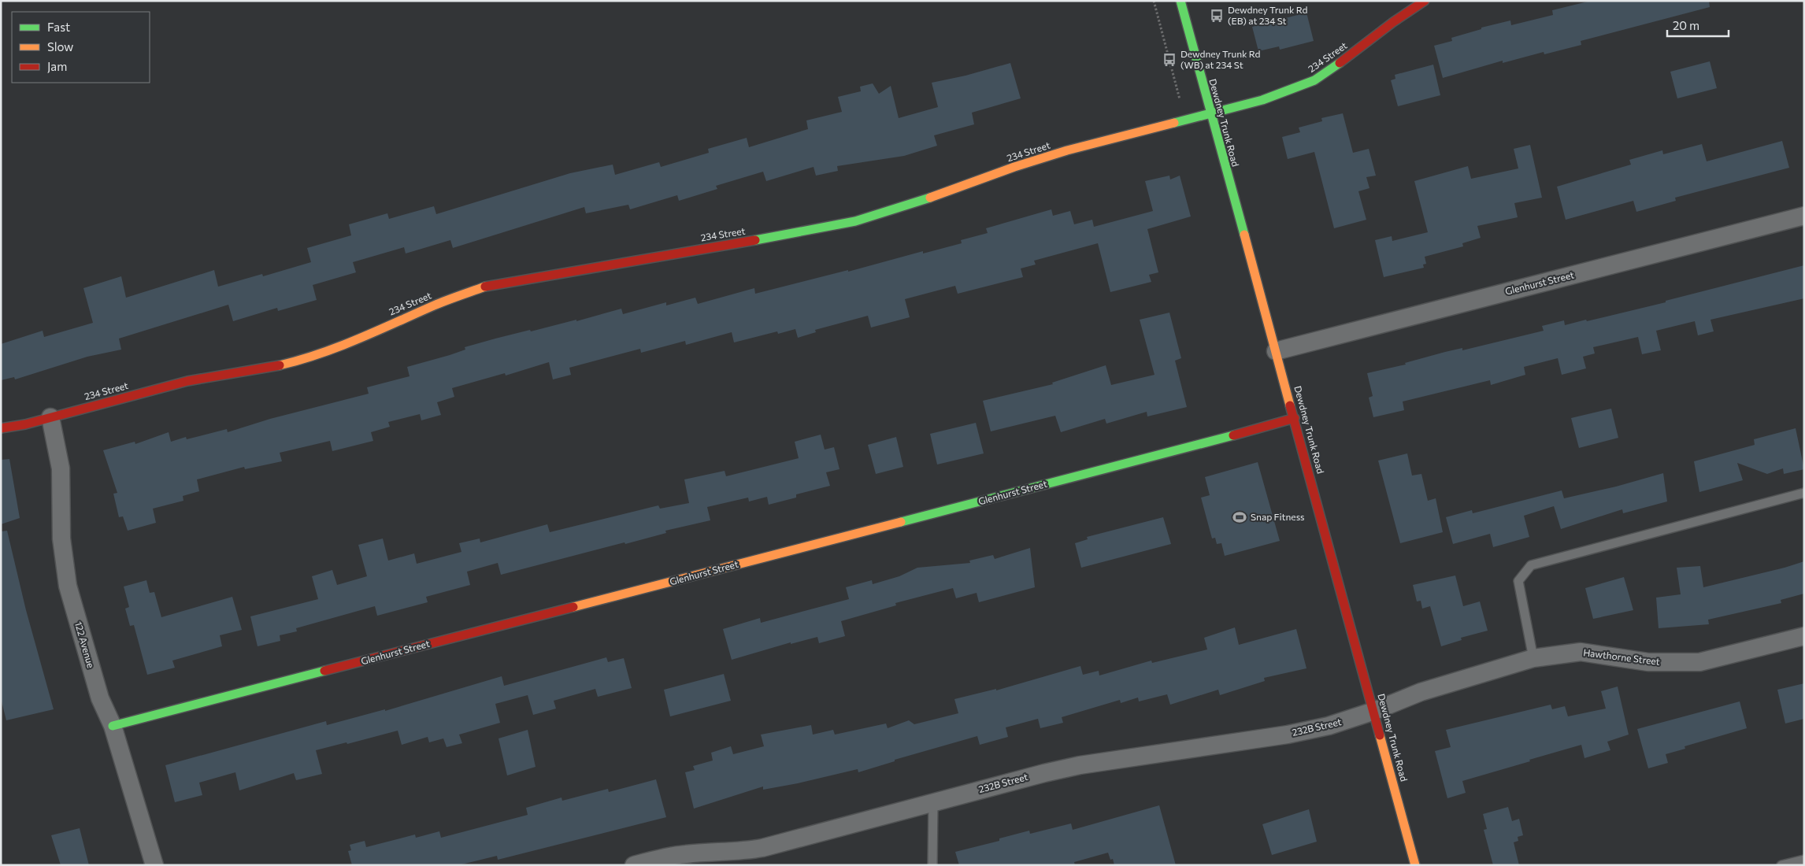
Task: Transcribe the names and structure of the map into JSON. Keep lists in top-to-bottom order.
{
  "streets": {
    "street": [
      "234 Street",
      "Dewdney Trunk Road",
      "Glenhurst Street",
      "122 Avenue",
      "Hawthorne Street",
      "232B Street"
    ]
  },
  "crossings": [
    ["234 Street", "Dewdney Trunk Road"],
    ["234 Street", "122 Avenue"],
    ["Dewdney Trunk Road", "Glenhurst Street"],
    ["Dewdney Trunk Road", "Hawthorne Street"],
    ["Dewdney Trunk Road", "232B Street"],
    ["Glenhurst Street", "122 Avenue"],
    ["Hawthorne Street", "232B Street"]
  ],
  "places": {
    "bus stop": ["Dewdney Trunk Rd (EB) at 234 St", "Dewdney Trunk Rd (WB) at 234 St"],
    "sports": ["Snap Fitness"]
  },
  "legend": ["Fast", "Slow", "Jam"],
  "scale_bar": "20 m"
}
